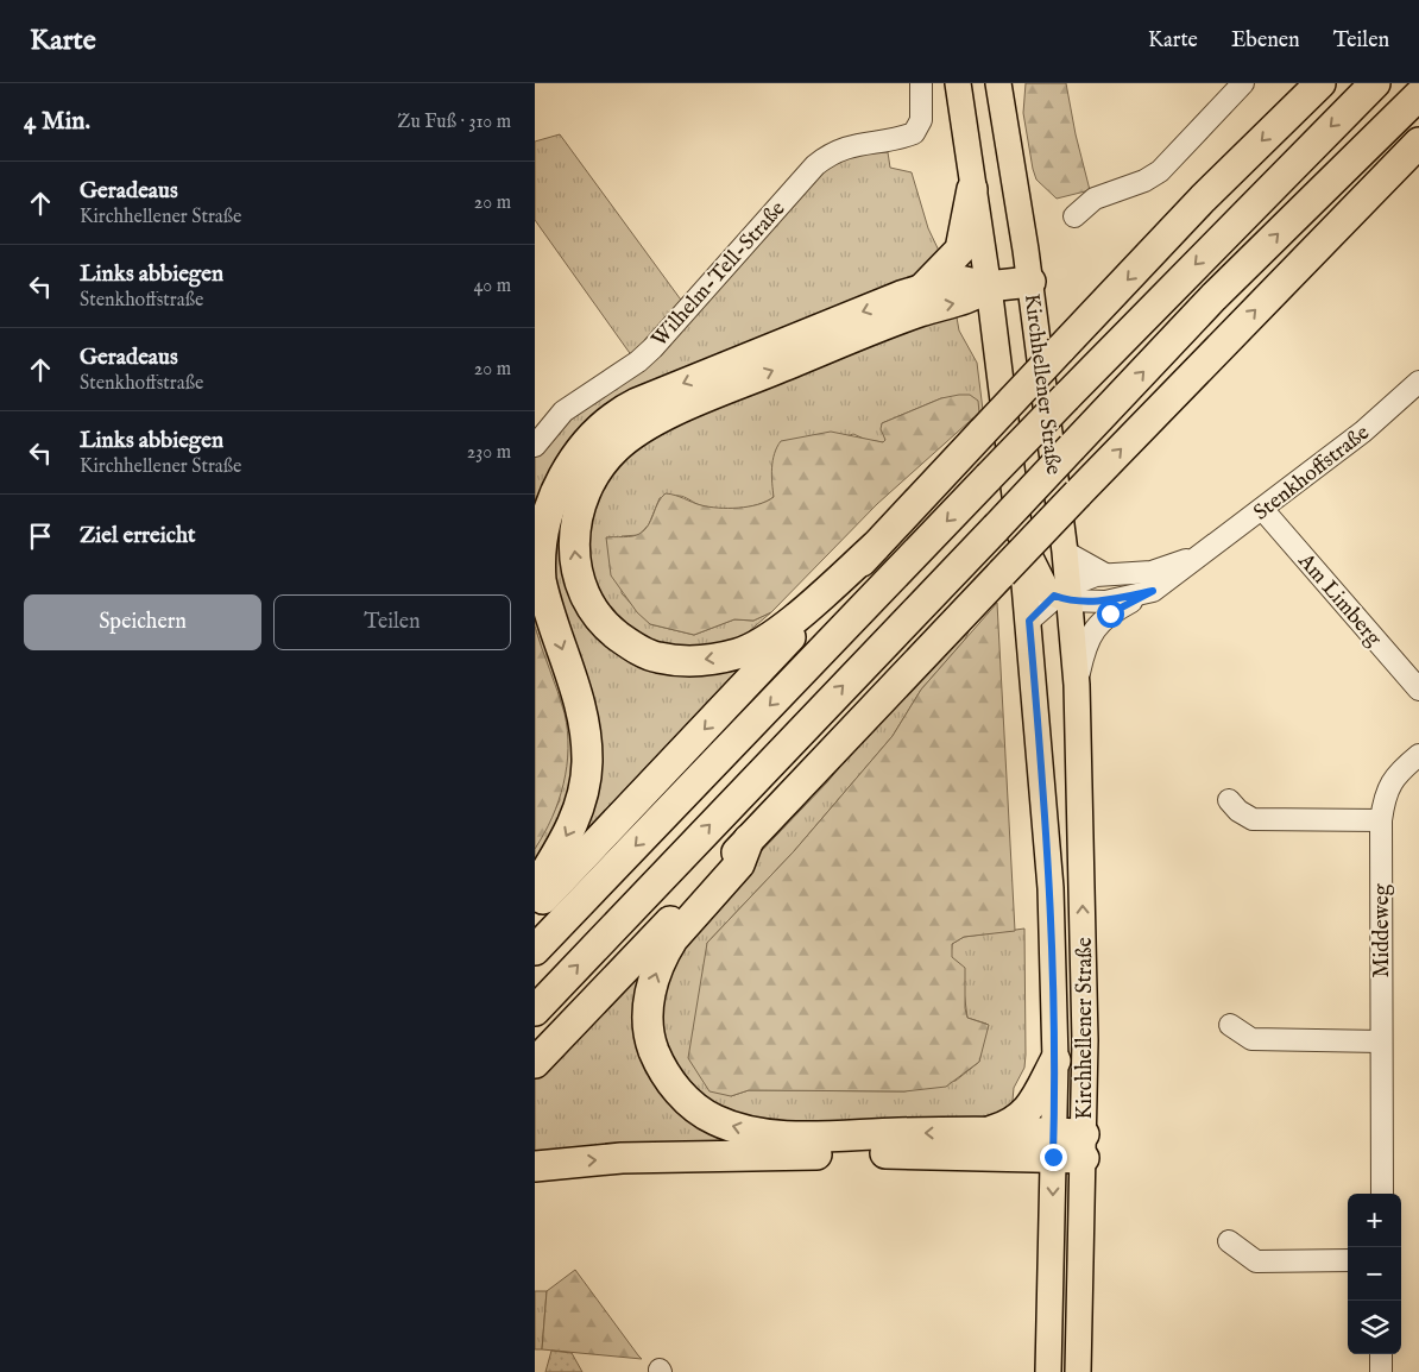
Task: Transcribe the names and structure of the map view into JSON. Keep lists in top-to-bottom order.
{
  "streets": {
    "main road": ["Kirchhellener Straße"],
    "street": [
      "Wilhelm-Tell-Straße",
      "Stenkhoffstraße",
      "Am Limberg",
      "Middeweg"
    ]
  },
  "crossings": [
    ["Kirchhellener Straße", "Stenkhoffstraße"],
    ["Stenkhoffstraße", "Am Limberg"]
  ],
  "page": {
    "header": "Karte",
    "nav": ["Karte", "Ebenen", "Teilen"],
    "heading": ["4 Min.", "Zu Fuß · 310 m"],
    "list": [
      ["Geradeaus", "Kirchhellener Straße", "20 m"],
      ["Links abbiegen", "Stenkhoffstraße", "40 m"],
      ["Geradeaus", "Stenkhoffstraße", "20 m"],
      ["Links abbiegen", "Kirchhellener Straße", "230 m"],
      "Ziel erreicht"
    ],
    "buttons": ["Speichern", "Teilen"],
    "map_buttons": ["+", "−"]
  }
}
